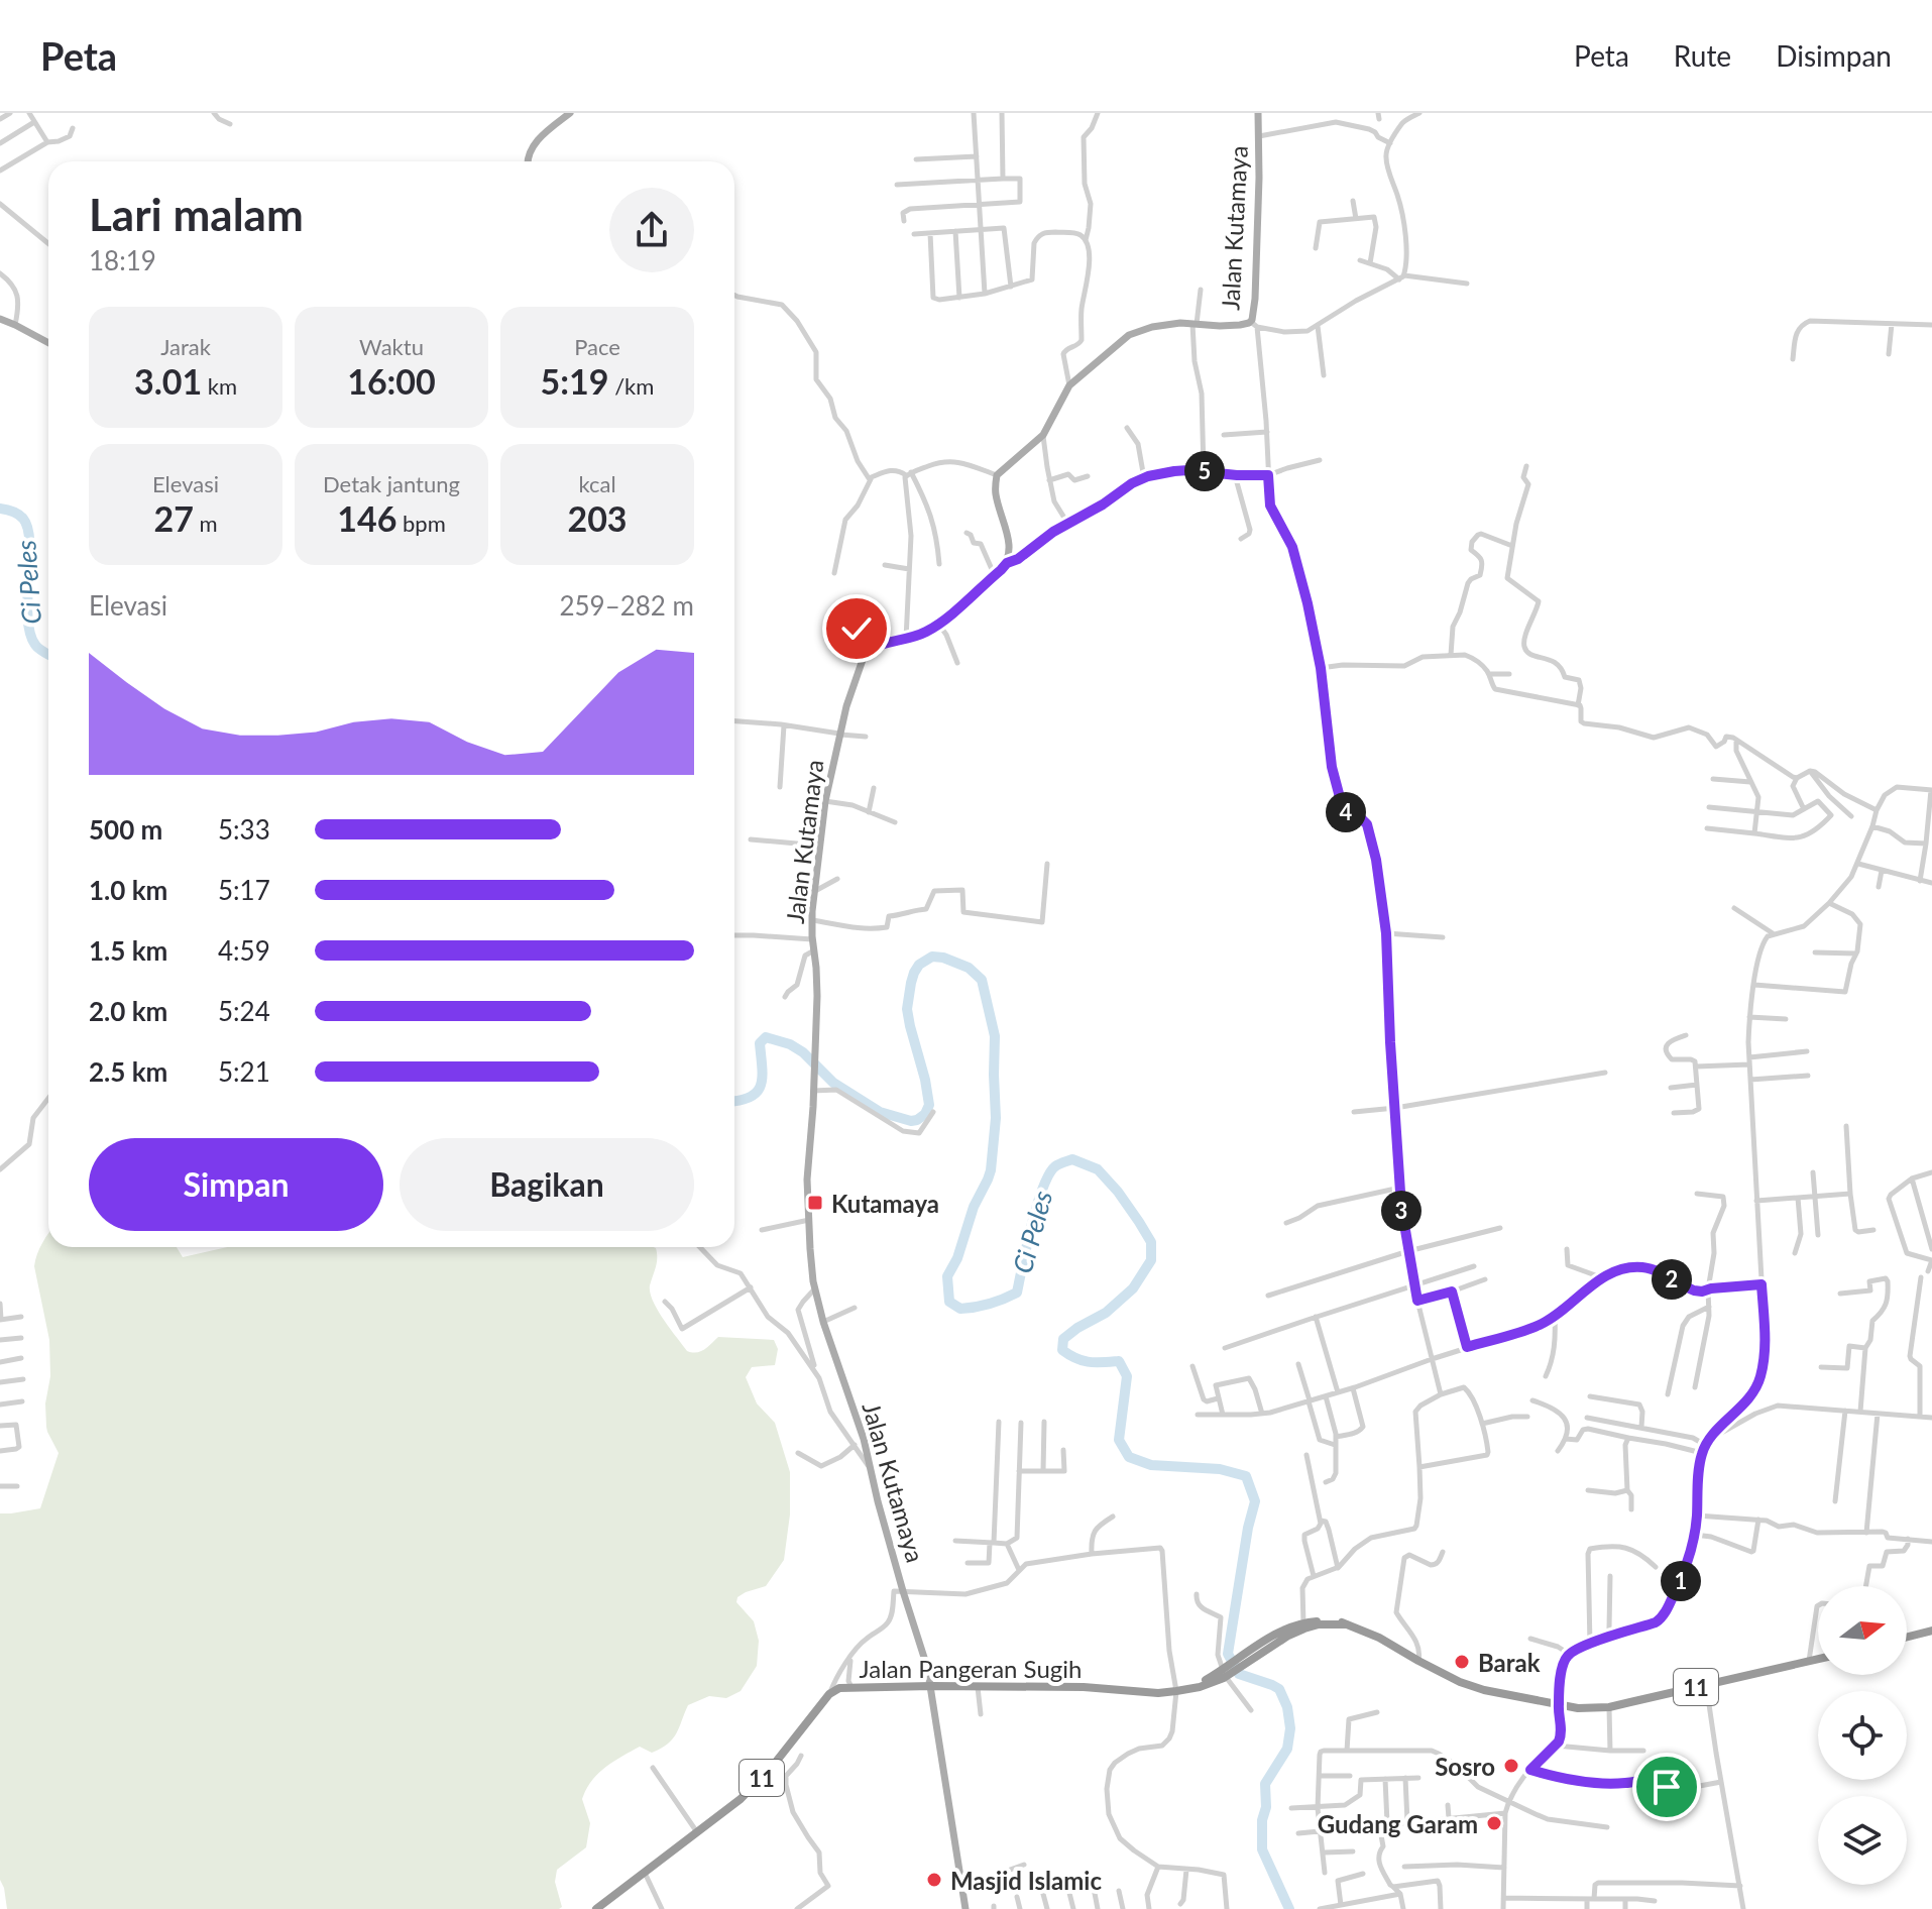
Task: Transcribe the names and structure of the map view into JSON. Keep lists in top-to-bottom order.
{
  "streets": {
    "highway": ["Jalan Pangeran Sugih", "11"],
    "main road": ["Jalan Kutamaya"]
  },
  "crossings": [
    ["Jalan Kutamaya", "Jalan Pangeran Sugih"],
    ["Jalan Pangeran Sugih", "11"]
  ],
  "water": ["Ci Peles"],
  "places": {
    "transit": ["Kutamaya"],
    "other": [
      "Barak",
      "Sosro",
      "Gudang Garam",
      "Masjid Islamic"
    ]
  },
  "north": "right",
  "page": {
    "header": "Peta",
    "nav": ["Peta", "Rute", "Disimpan"],
    "heading": ["Lari malam", "18:19"],
    "stats": [
      ["Jarak", "3.01 km"],
      ["Waktu", "16:00"],
      ["Pace", "5:19 /km"],
      ["Elevasi", "27 m"],
      ["Detak jantung", "146 bpm"],
      ["kcal", "203"]
    ],
    "pins": [
      "5",
      "4",
      "3",
      "2",
      "1"
    ],
    "chart": ["Elevasi", "259–282 m"],
    "list": [
      {
        "name": "500 m",
        "note": "5:33"
      },
      {
        "name": "1.0 km",
        "note": "5:17"
      },
      {
        "name": "1.5 km",
        "note": "4:59"
      },
      {
        "name": "2.0 km",
        "note": "5:24"
      },
      {
        "name": "2.5 km",
        "note": "5:21"
      }
    ],
    "buttons": ["Simpan", "Bagikan"]
  }
}
